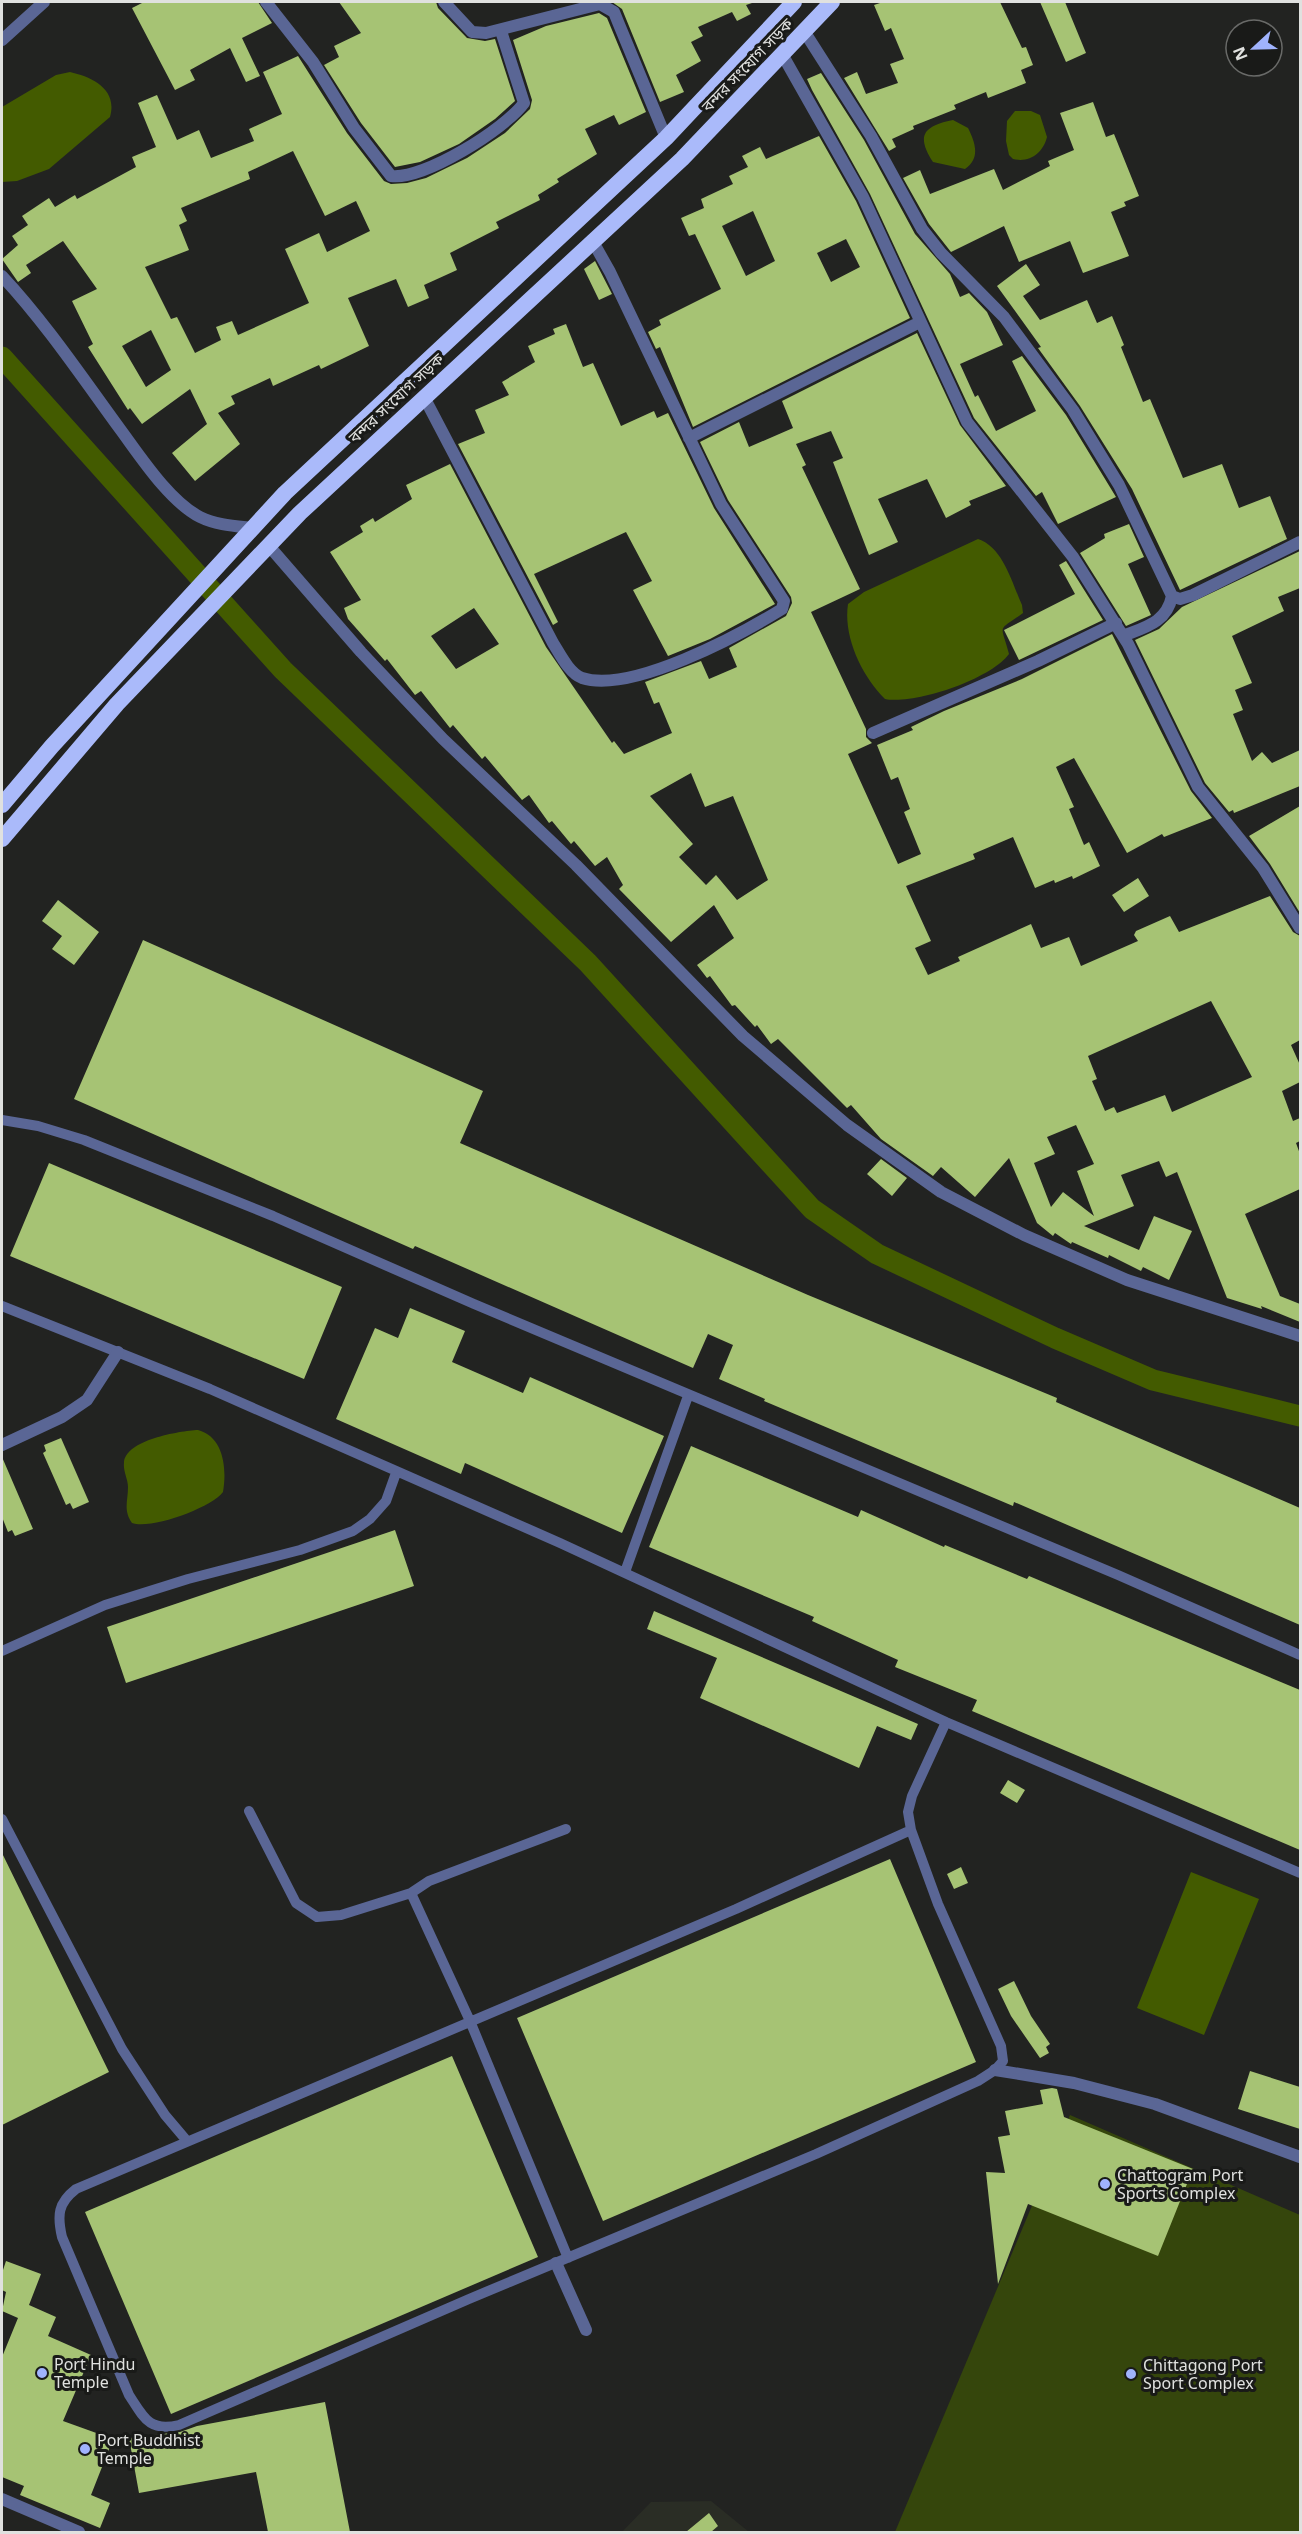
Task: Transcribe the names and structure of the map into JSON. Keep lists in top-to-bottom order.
{
  "streets": {
    "highway": ["বন্দর সংযোগ সড়ক"]
  },
  "places": [
    "Chattogram Port Sports Complex",
    "Port Hindu Temple",
    "Chittagong Port Sport Complex",
    "Port Buddhist Temple"
  ],
  "north": "left"
}
